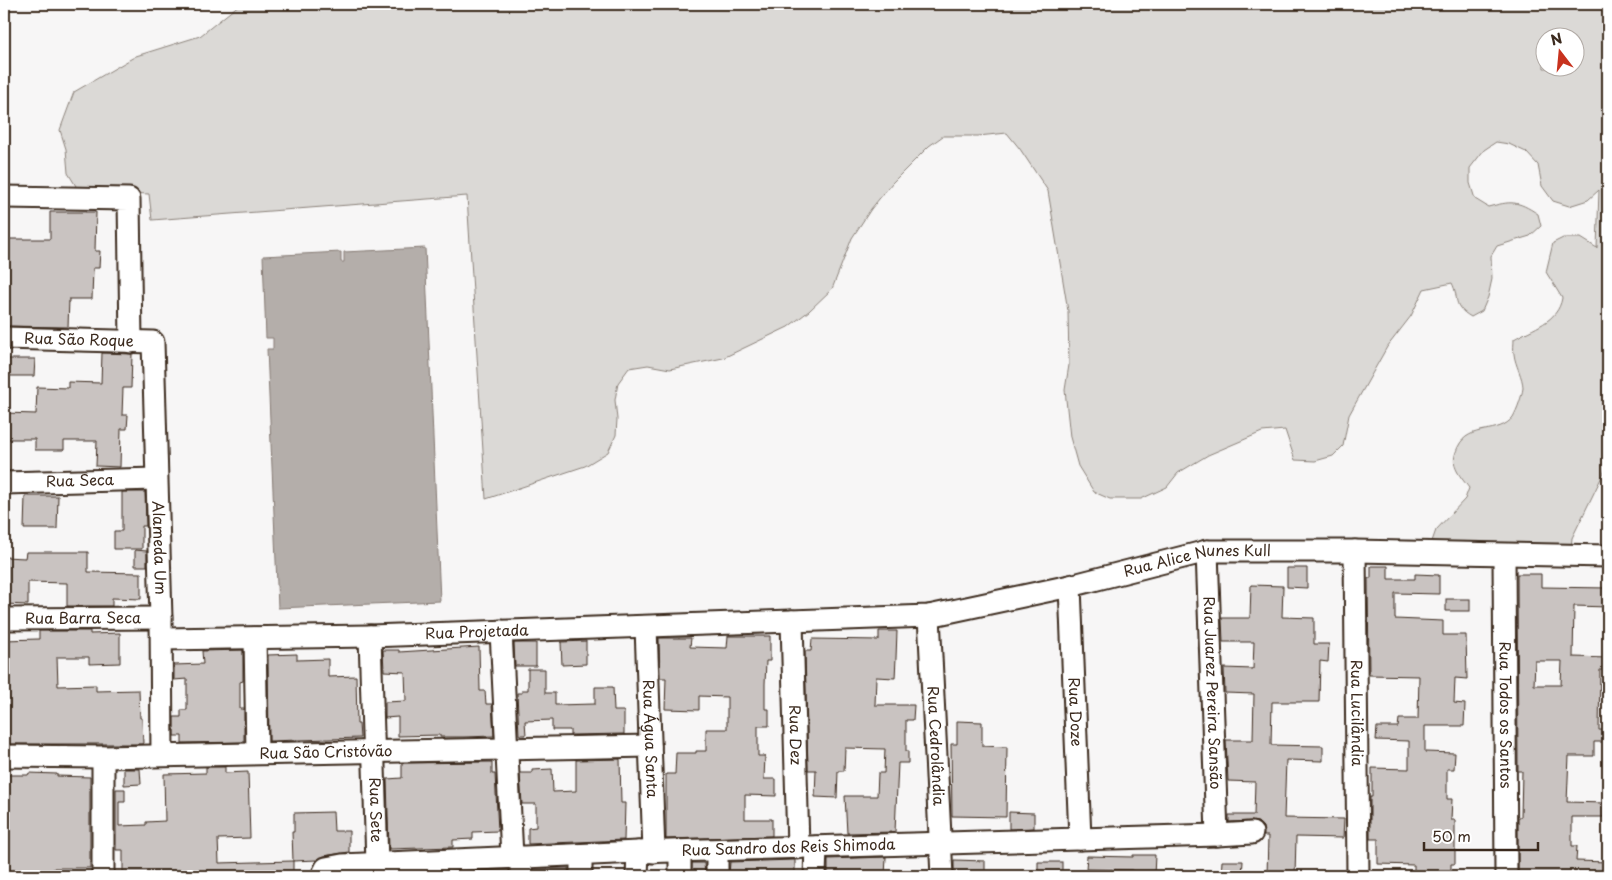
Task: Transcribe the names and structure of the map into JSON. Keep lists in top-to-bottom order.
{
  "streets": {
    "street": [
      "Rua São Roque",
      "Rua Seca",
      "Alameda Um",
      "Rua Alice Nunes Kull",
      "Rua Barra Seca",
      "Rua Projetada",
      "Rua Juarez Pereira Sansão",
      "Rua Doze",
      "Rua Lucilândia",
      "Rua Todos os Santos",
      "Rua Dez",
      "Rua Água Santa",
      "Rua Cedrolândia",
      "Rua São Cristóvão",
      "Rua Sete",
      "Rua Sandro dos Reis Shimoda"
    ]
  },
  "crossings": [
    ["Rua São Roque", "Alameda Um"],
    ["Rua Seca", "Alameda Um"],
    ["Alameda Um", "Rua Barra Seca"],
    ["Alameda Um", "Rua Projetada"],
    ["Alameda Um", "Rua São Cristóvão"],
    ["Rua Alice Nunes Kull", "Rua Projetada"],
    ["Rua Alice Nunes Kull", "Rua Juarez Pereira Sansão"],
    ["Rua Alice Nunes Kull", "Rua Doze"],
    ["Rua Alice Nunes Kull", "Rua Lucilândia"],
    ["Rua Alice Nunes Kull", "Rua Todos os Santos"],
    ["Rua Alice Nunes Kull", "Rua Dez"],
    ["Rua Alice Nunes Kull", "Rua Cedrolândia"],
    ["Rua Projetada", "Rua Dez"],
    ["Rua Projetada", "Rua Água Santa"],
    ["Rua Projetada", "Rua Sete"],
    ["Rua Juarez Pereira Sansão", "Rua Sandro dos Reis Shimoda"],
    ["Rua Doze", "Rua Sandro dos Reis Shimoda"],
    ["Rua Dez", "Rua Sandro dos Reis Shimoda"],
    ["Rua Água Santa", "Rua São Cristóvão"],
    ["Rua Água Santa", "Rua Sandro dos Reis Shimoda"],
    ["Rua Cedrolândia", "Rua Sandro dos Reis Shimoda"],
    ["Rua São Cristóvão", "Rua Sete"],
    ["Rua Sete", "Rua Sandro dos Reis Shimoda"]
  ],
  "scale_bar": "50 m",
  "north": "top"
}
